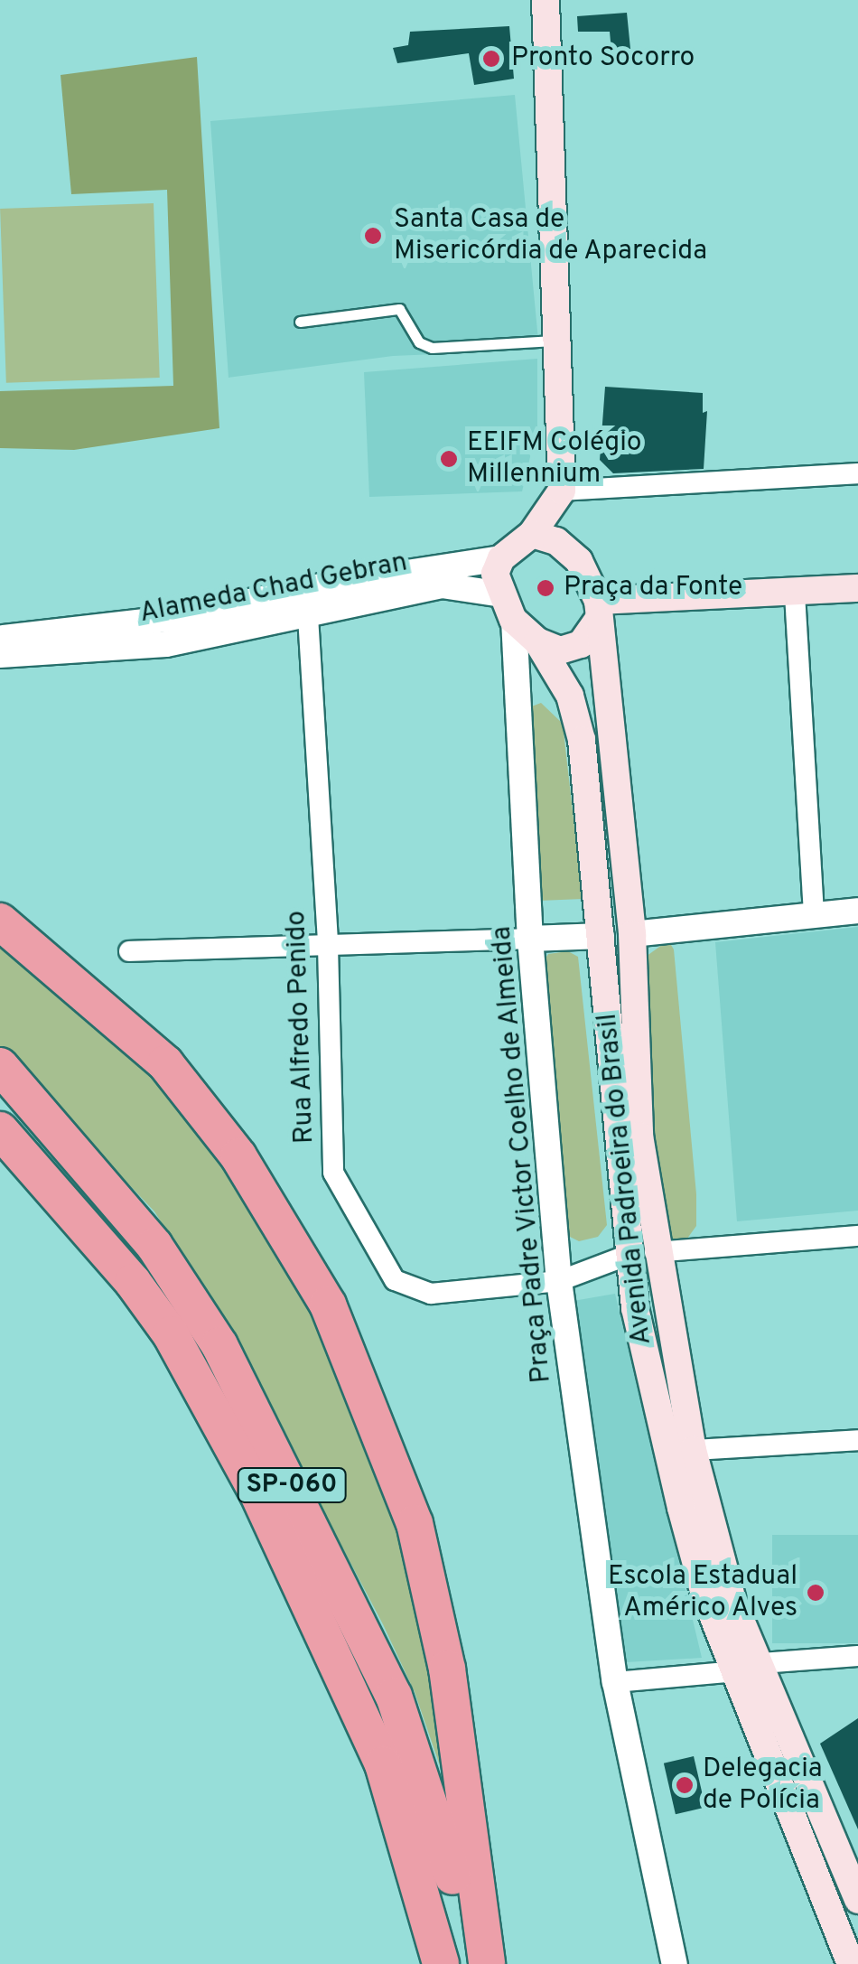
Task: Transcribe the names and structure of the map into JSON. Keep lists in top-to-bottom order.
{
  "streets": {
    "highway": ["SP-060"],
    "main road": ["Avenida Padroeira do Brasil"],
    "street": ["Alameda Chad Gebran", "Rua Alfredo Penido", "Praça Padre Victor Coelho de Almeida"]
  },
  "crossings": [
    ["Alameda Chad Gebran", "Rua Alfredo Penido"],
    ["Alameda Chad Gebran", "Praça Padre Victor Coelho de Almeida"],
    ["Alameda Chad Gebran", "Avenida Padroeira do Brasil"],
    ["Rua Alfredo Penido", "Praça Padre Victor Coelho de Almeida"],
    ["Rua Alfredo Penido", "Avenida Padroeira do Brasil"],
    ["Praça Padre Victor Coelho de Almeida", "Avenida Padroeira do Brasil"]
  ],
  "places": [
    "Pronto Socorro",
    "Santa Casa de Misericórdia de Aparecida",
    "EEIFM Colégio Millennium",
    "Praça da Fonte",
    "Escola Estadual Américo Alves",
    "Delegacia de Polícia"
  ]
}
